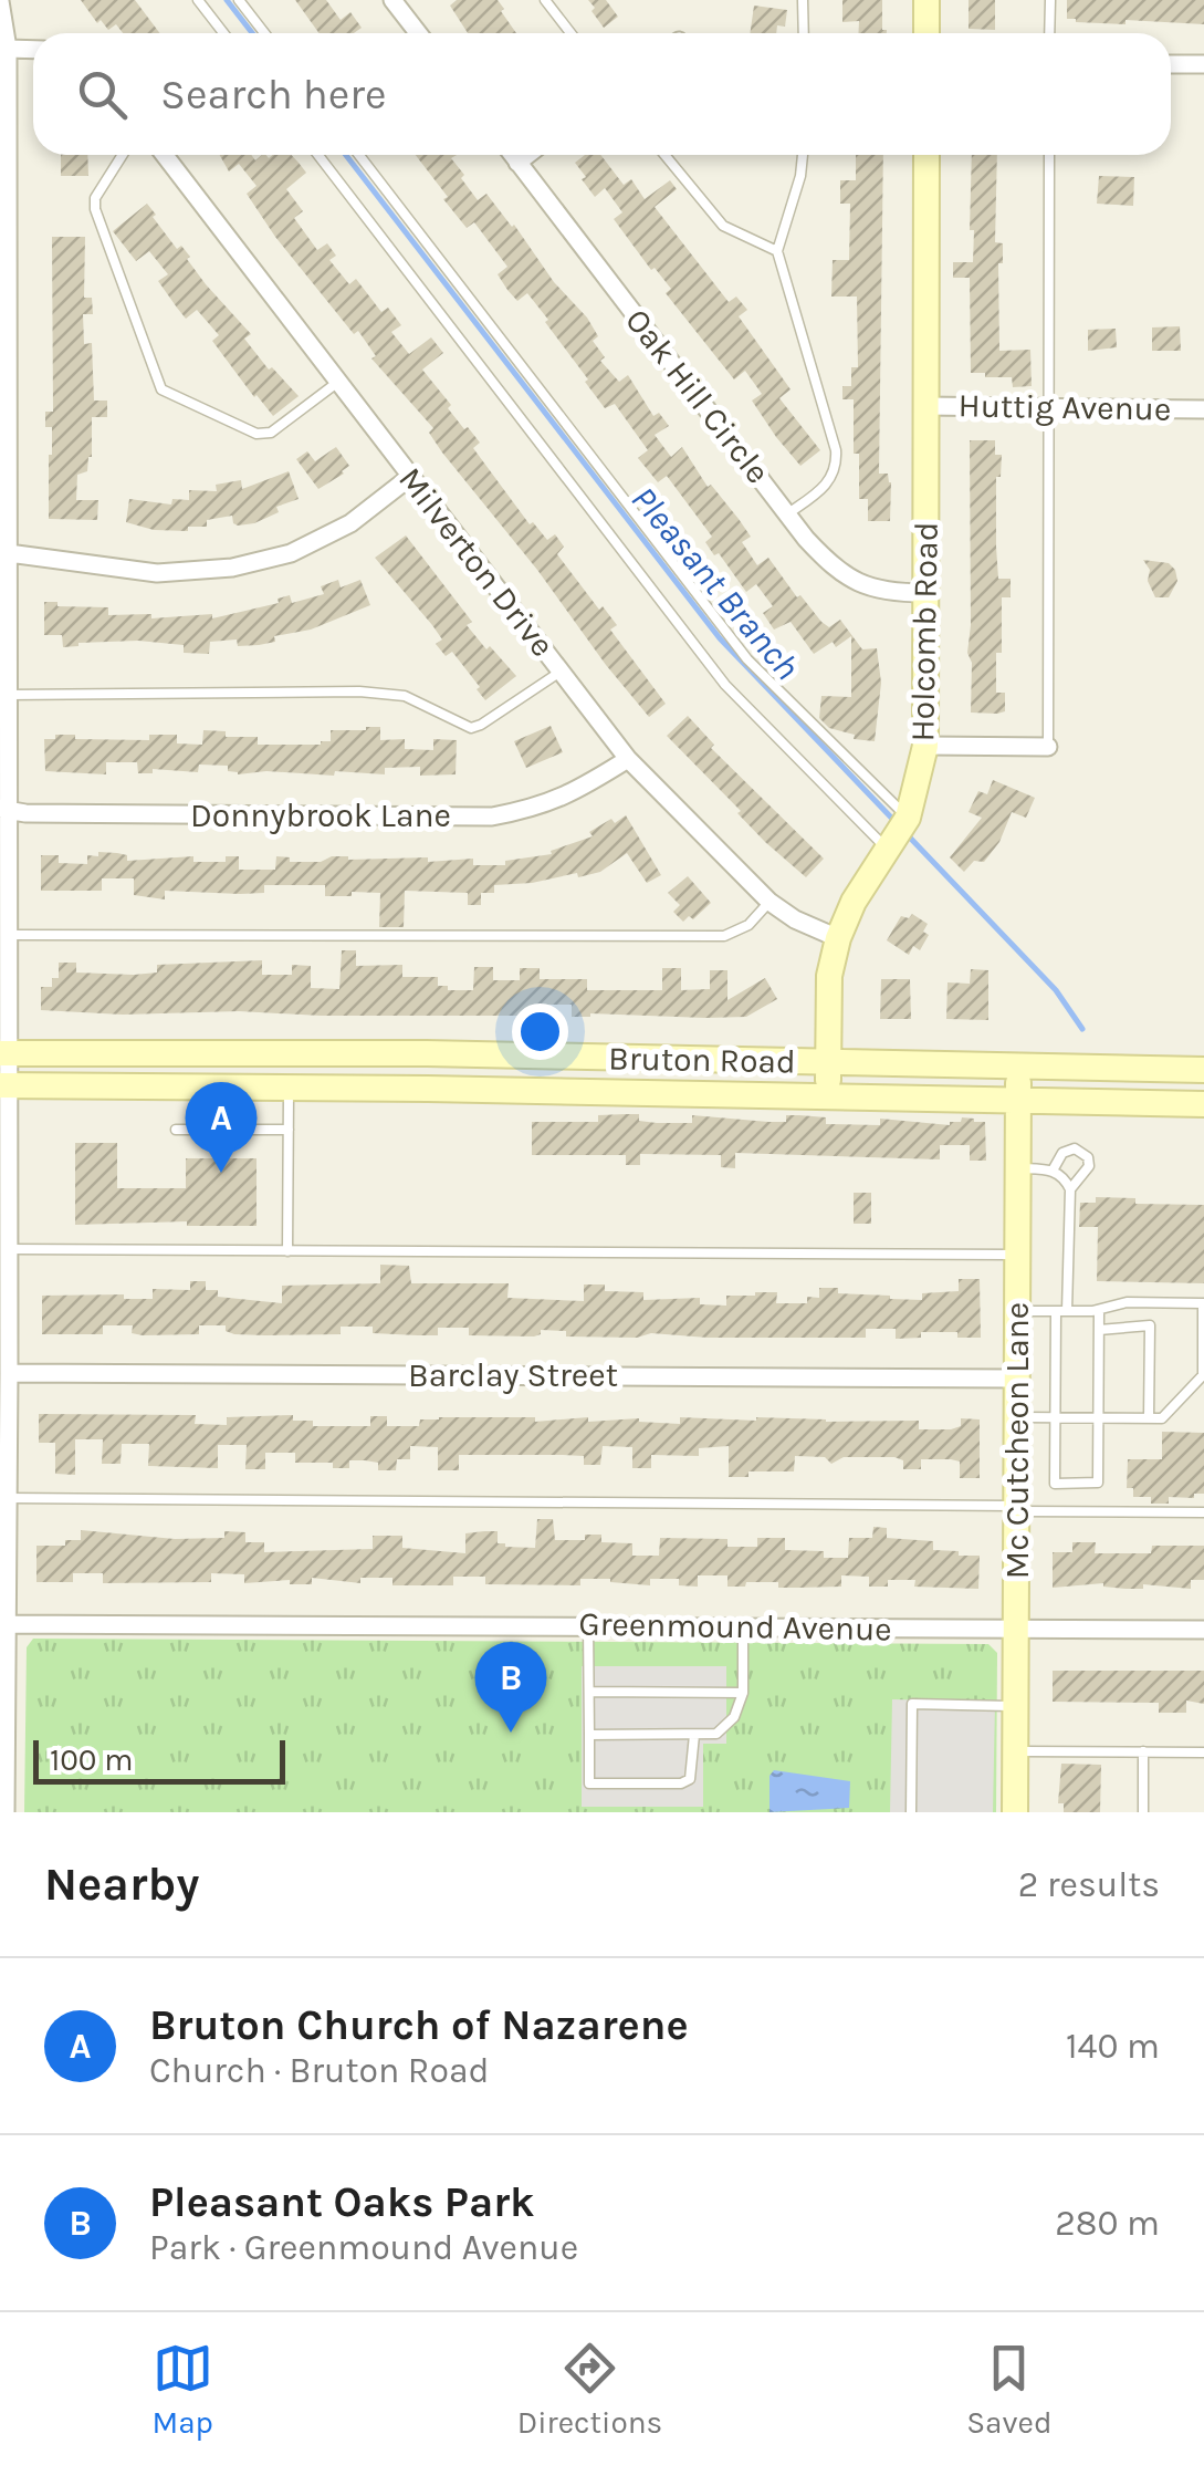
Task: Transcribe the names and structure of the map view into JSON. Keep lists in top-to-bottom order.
{
  "streets": {
    "main road": ["Holcomb Road", "Bruton Road", "Mc Cutcheon Lane"],
    "street": [
      "Oak Hill Circle",
      "Huttig Avenue",
      "Milverton Drive",
      "Donnybrook Lane",
      "Barclay Street",
      "Greenmound Avenue"
    ]
  },
  "crossings": [
    ["Oak Hill Circle", "Holcomb Road"],
    ["Huttig Avenue", "Holcomb Road"],
    ["Milverton Drive", "Holcomb Road"],
    ["Milverton Drive", "Donnybrook Lane"],
    ["Holcomb Road", "Bruton Road"],
    ["Bruton Road", "Mc Cutcheon Lane"],
    ["Barclay Street", "Mc Cutcheon Lane"],
    ["Mc Cutcheon Lane", "Greenmound Avenue"]
  ],
  "water": ["Pleasant Branch"],
  "scale_bar": "100 m",
  "page": {
    "search": "Search here",
    "pins": ["A", "B"],
    "scale": "100 m",
    "heading": ["Nearby", "2 results"],
    "list": [
      {
        "mark": "A",
        "name": "Bruton Church of Nazarene",
        "note": "Church · Bruton Road",
        "value": "140 m"
      },
      {
        "mark": "B",
        "name": "Pleasant Oaks Park",
        "note": "Park · Greenmound Avenue",
        "value": "280 m"
      }
    ],
    "nav": ["Map", "Directions", "Saved"]
  }
}
